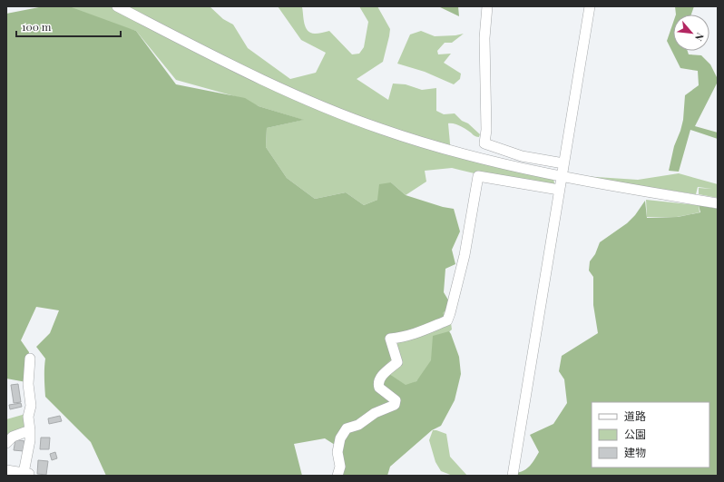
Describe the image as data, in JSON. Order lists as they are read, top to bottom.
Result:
{
  "legend": ["道路", "公園", "建物"],
  "scale_bar": "100 m",
  "north": "bottom right"
}
